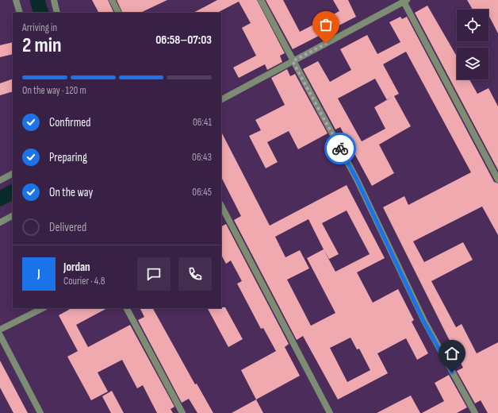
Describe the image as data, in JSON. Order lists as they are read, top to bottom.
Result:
{
  "page": {
    "heading": ["2 min", "Arriving in", "06:58–07:03"],
    "panel": ["Jordan", "Courier · 4.8"],
    "bar": "On the way · 120 m",
    "list": [
      ["Confirmed", "06:41"],
      ["Preparing", "06:43"],
      ["On the way", "06:45"],
      "Delivered"
    ],
    "round": "J"
  }
}
